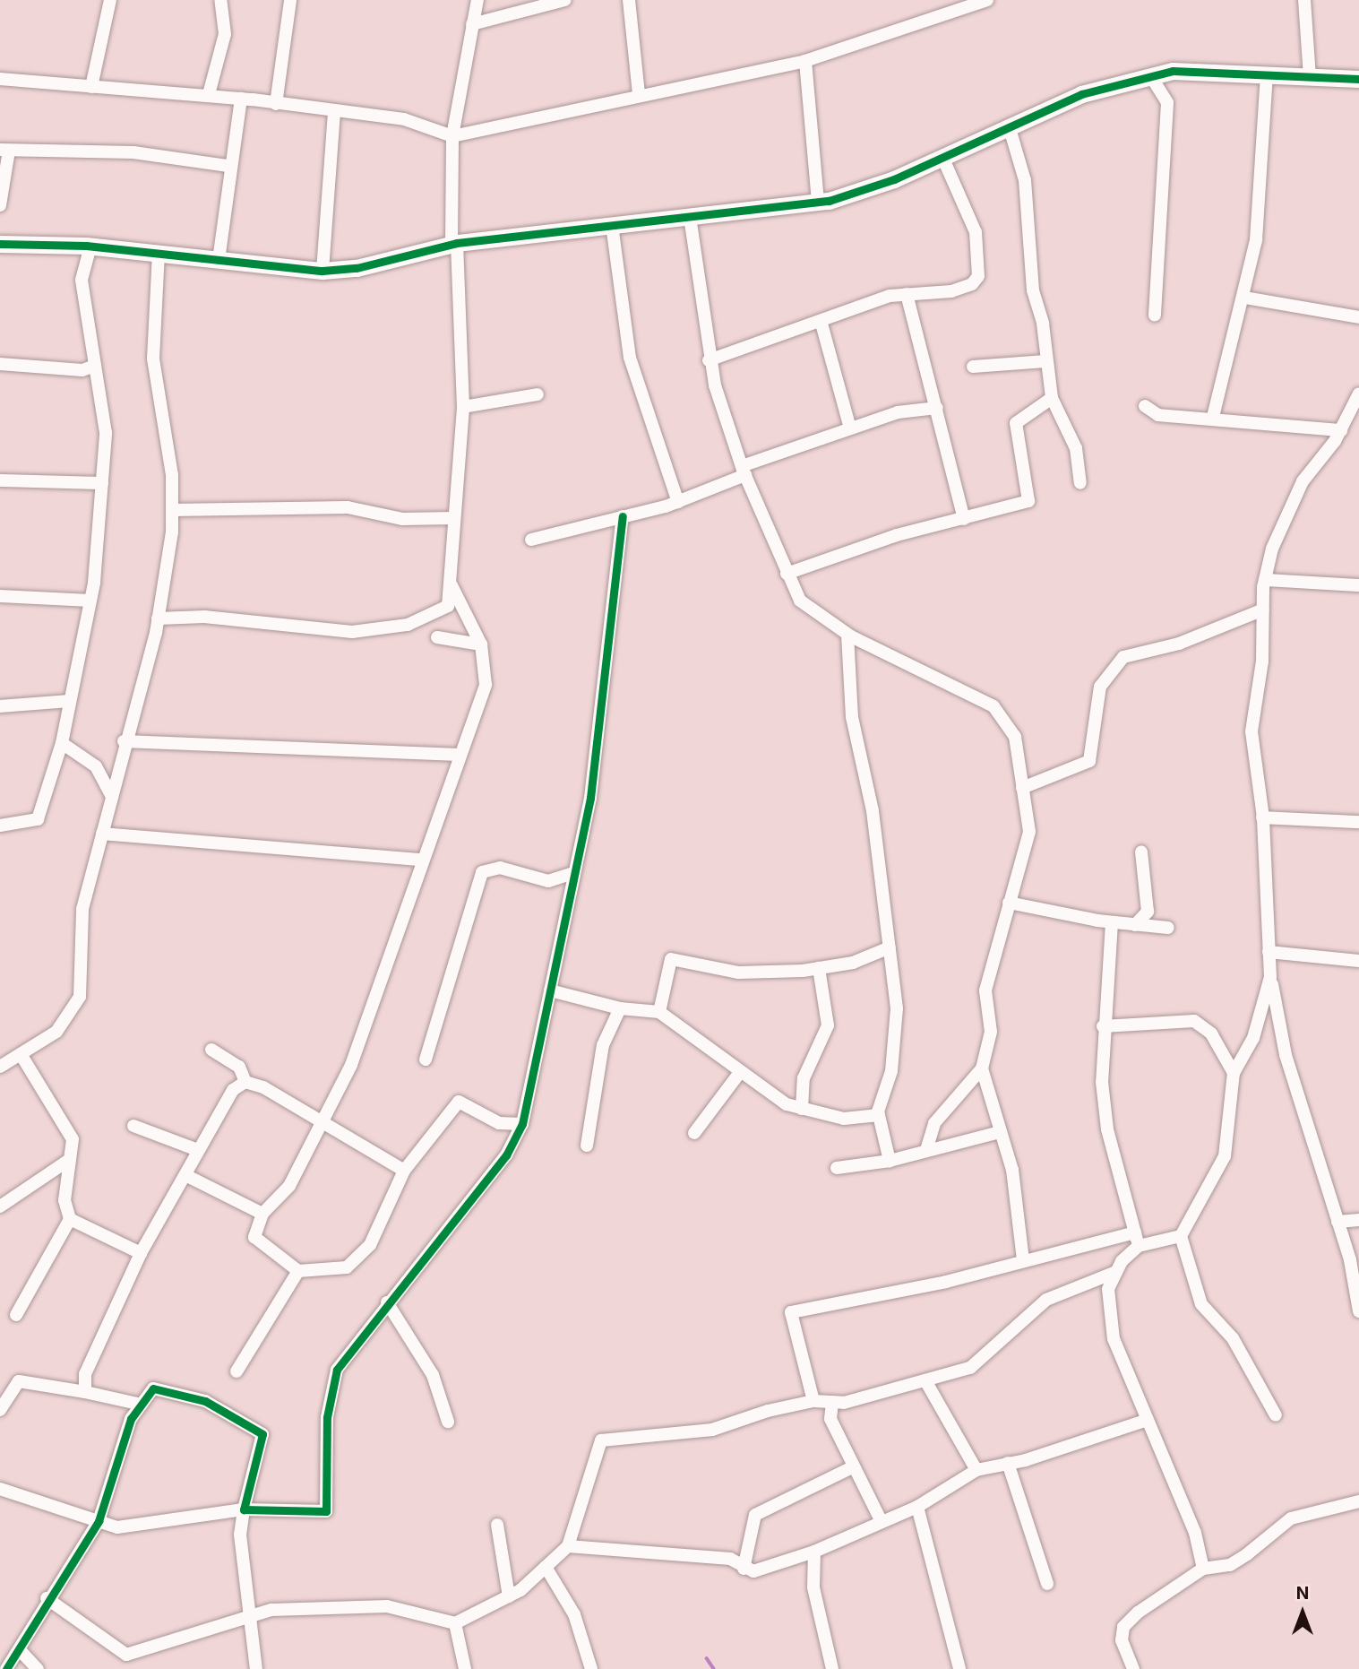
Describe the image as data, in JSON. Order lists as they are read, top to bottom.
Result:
{
  "north": "top"
}
